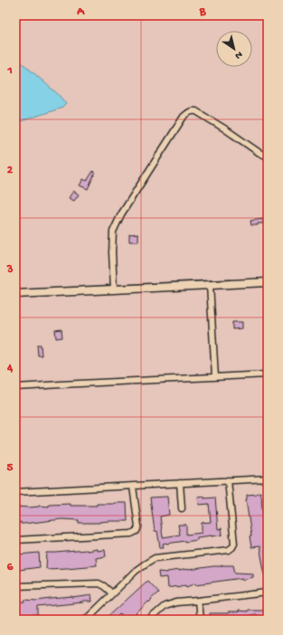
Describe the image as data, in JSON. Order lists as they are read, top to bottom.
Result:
{
  "north": "bottom right",
  "grid": {
    "columns": ["A", "B"],
    "rows": [
      "1",
      "2",
      "3",
      "4",
      "5",
      "6"
    ]
  }
}
